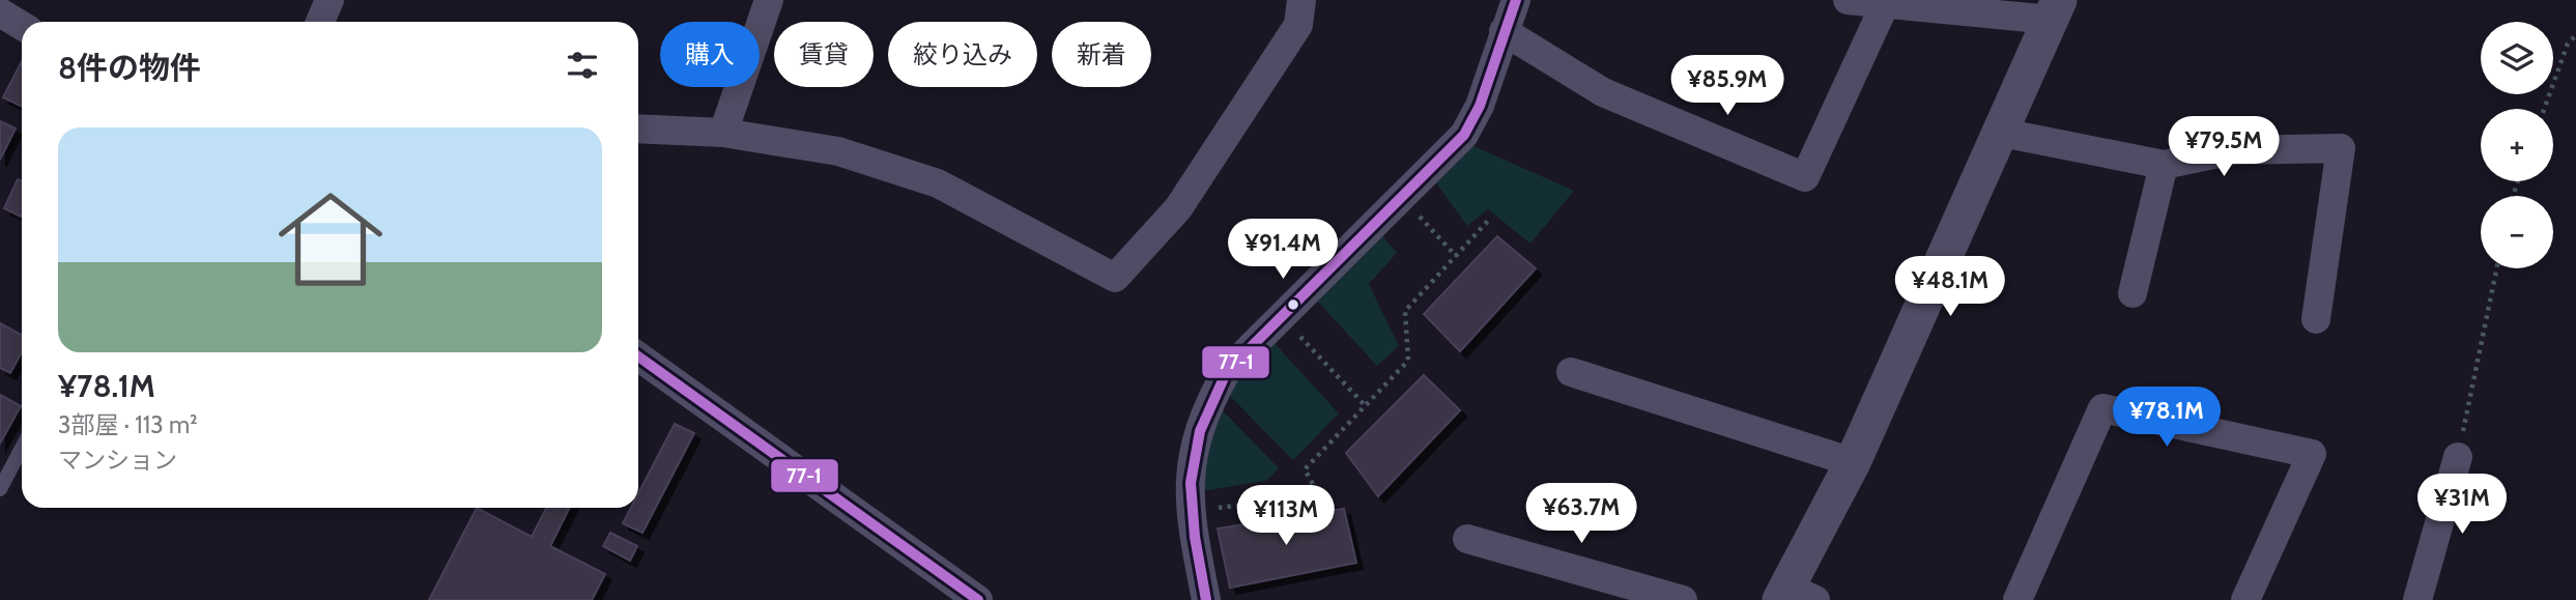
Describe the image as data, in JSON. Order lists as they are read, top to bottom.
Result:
{
  "lines": ["transit line 77-1"],
  "page": {
    "map_buttons": ["+", "−"],
    "chip": [
      "購入",
      "賃貸",
      "絞り込み",
      "新着"
    ],
    "heading": "8件の物件",
    "price": [
      "¥85.9M",
      "¥79.5M",
      "¥91.4M",
      "¥48.1M",
      "¥78.1M",
      "¥31M",
      "¥63.7M",
      "¥113M"
    ],
    "list": [
      {
        "name": "¥78.1M",
        "note": "3部屋 · 113 m² · マンション"
      }
    ]
  }
}
